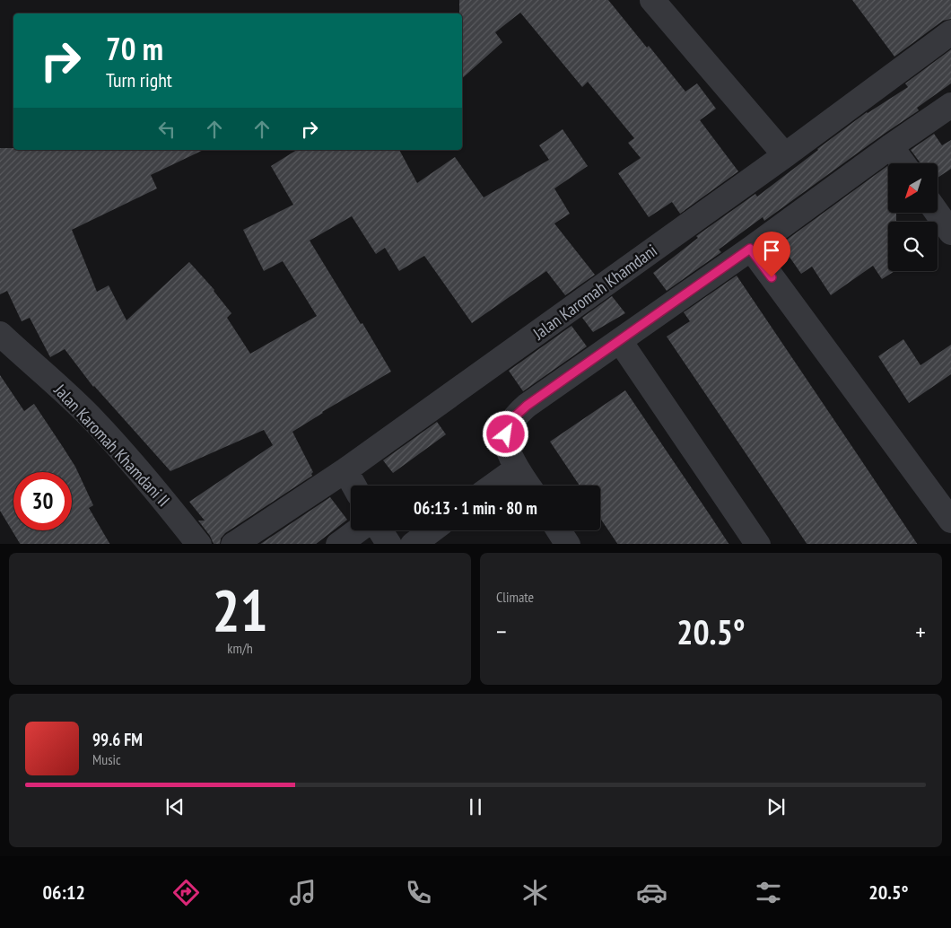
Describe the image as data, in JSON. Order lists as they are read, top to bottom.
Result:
{
  "streets": {
    "street": ["Jalan Karomah Khamdani", "Jalan Karomah Khamdani II"]
  },
  "north": "bottom left",
  "page": {
    "turn": ["70 m", "Turn right"],
    "limit": "30",
    "trip": "06:13 · 1 min · 80 m",
    "tile": [
      ["21", "km/h"],
      "Climate"
    ],
    "heat": ["−", "20.5°", "+"],
    "song": ["99.6 FM", "Music"],
    "tabs": ["06:12", "20.5°"]
  }
}
